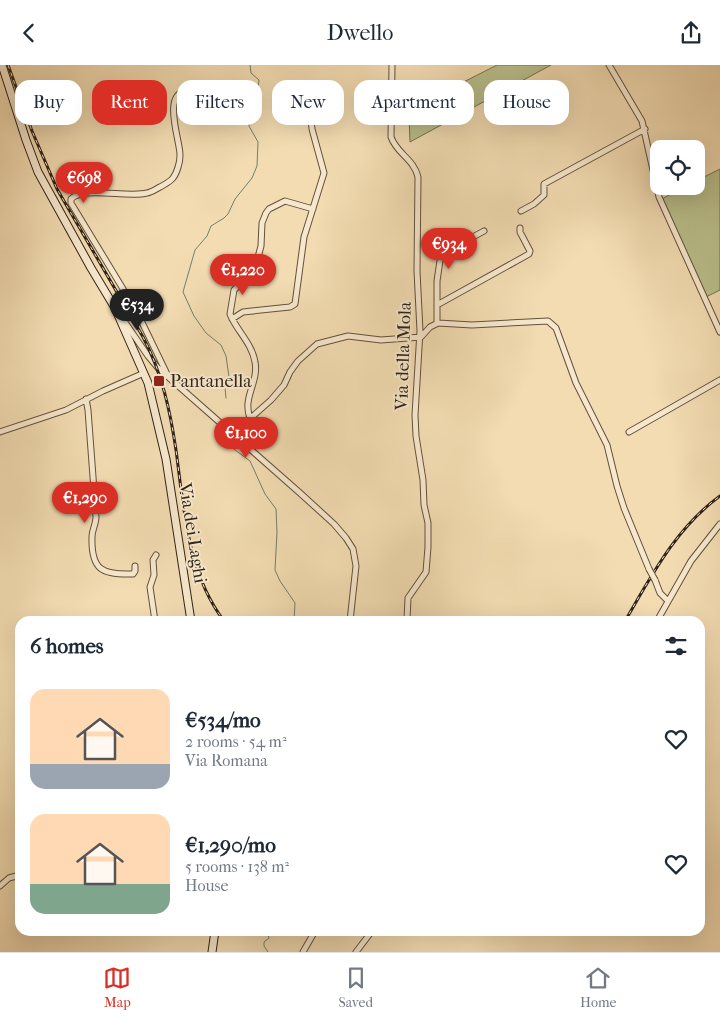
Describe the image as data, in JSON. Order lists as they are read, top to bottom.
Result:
{
  "streets": {
    "main road": ["Via dei Laghi"],
    "street": ["Via della Mola"]
  },
  "places": {
    "transit": ["Pantanella"]
  },
  "page": {
    "header": "Dwello",
    "chip": [
      "Buy",
      "Rent",
      "Filters",
      "New",
      "Apartment",
      "House"
    ],
    "price": [
      "€698",
      "€934",
      "€1,220",
      "€534",
      "€1,100",
      "€1,290"
    ],
    "heading": "6 homes",
    "list": [
      {
        "name": "€534/mo",
        "note": "2 rooms · 54 m² · Via Romana"
      },
      {
        "name": "€1,290/mo",
        "note": "5 rooms · 138 m² · House"
      }
    ],
    "tabs": ["Map", "Saved", "Home"]
  }
}
